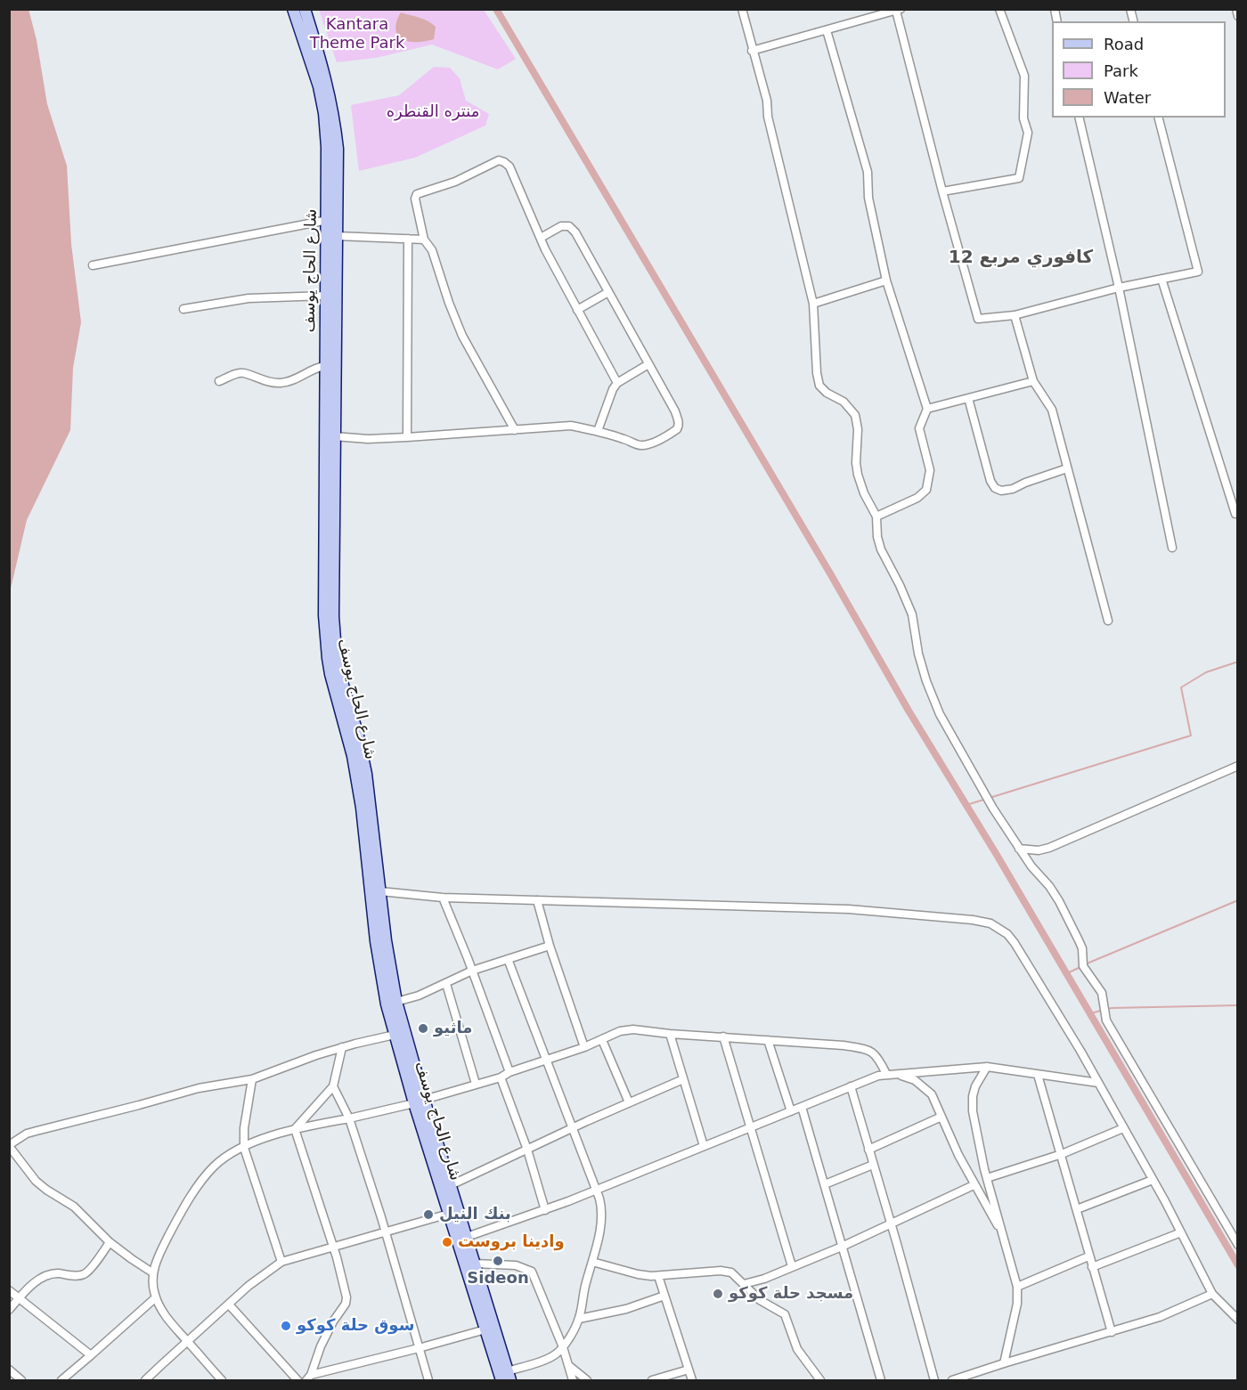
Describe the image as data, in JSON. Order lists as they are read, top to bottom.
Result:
{
  "streets": {
    "main road": ["شارع الحاج يوسف"]
  },
  "districts": ["كافوري مربع 12"],
  "parks": ["Kantara Theme Park", "منتره القنطره"],
  "places": [
    "ماثيو",
    "بنك النيل",
    "وادينا بروست",
    "Sideon",
    "مسجد حلة كوكو",
    "سوق حلة كوكو"
  ],
  "legend": ["Road", "Park", "Water"]
}
